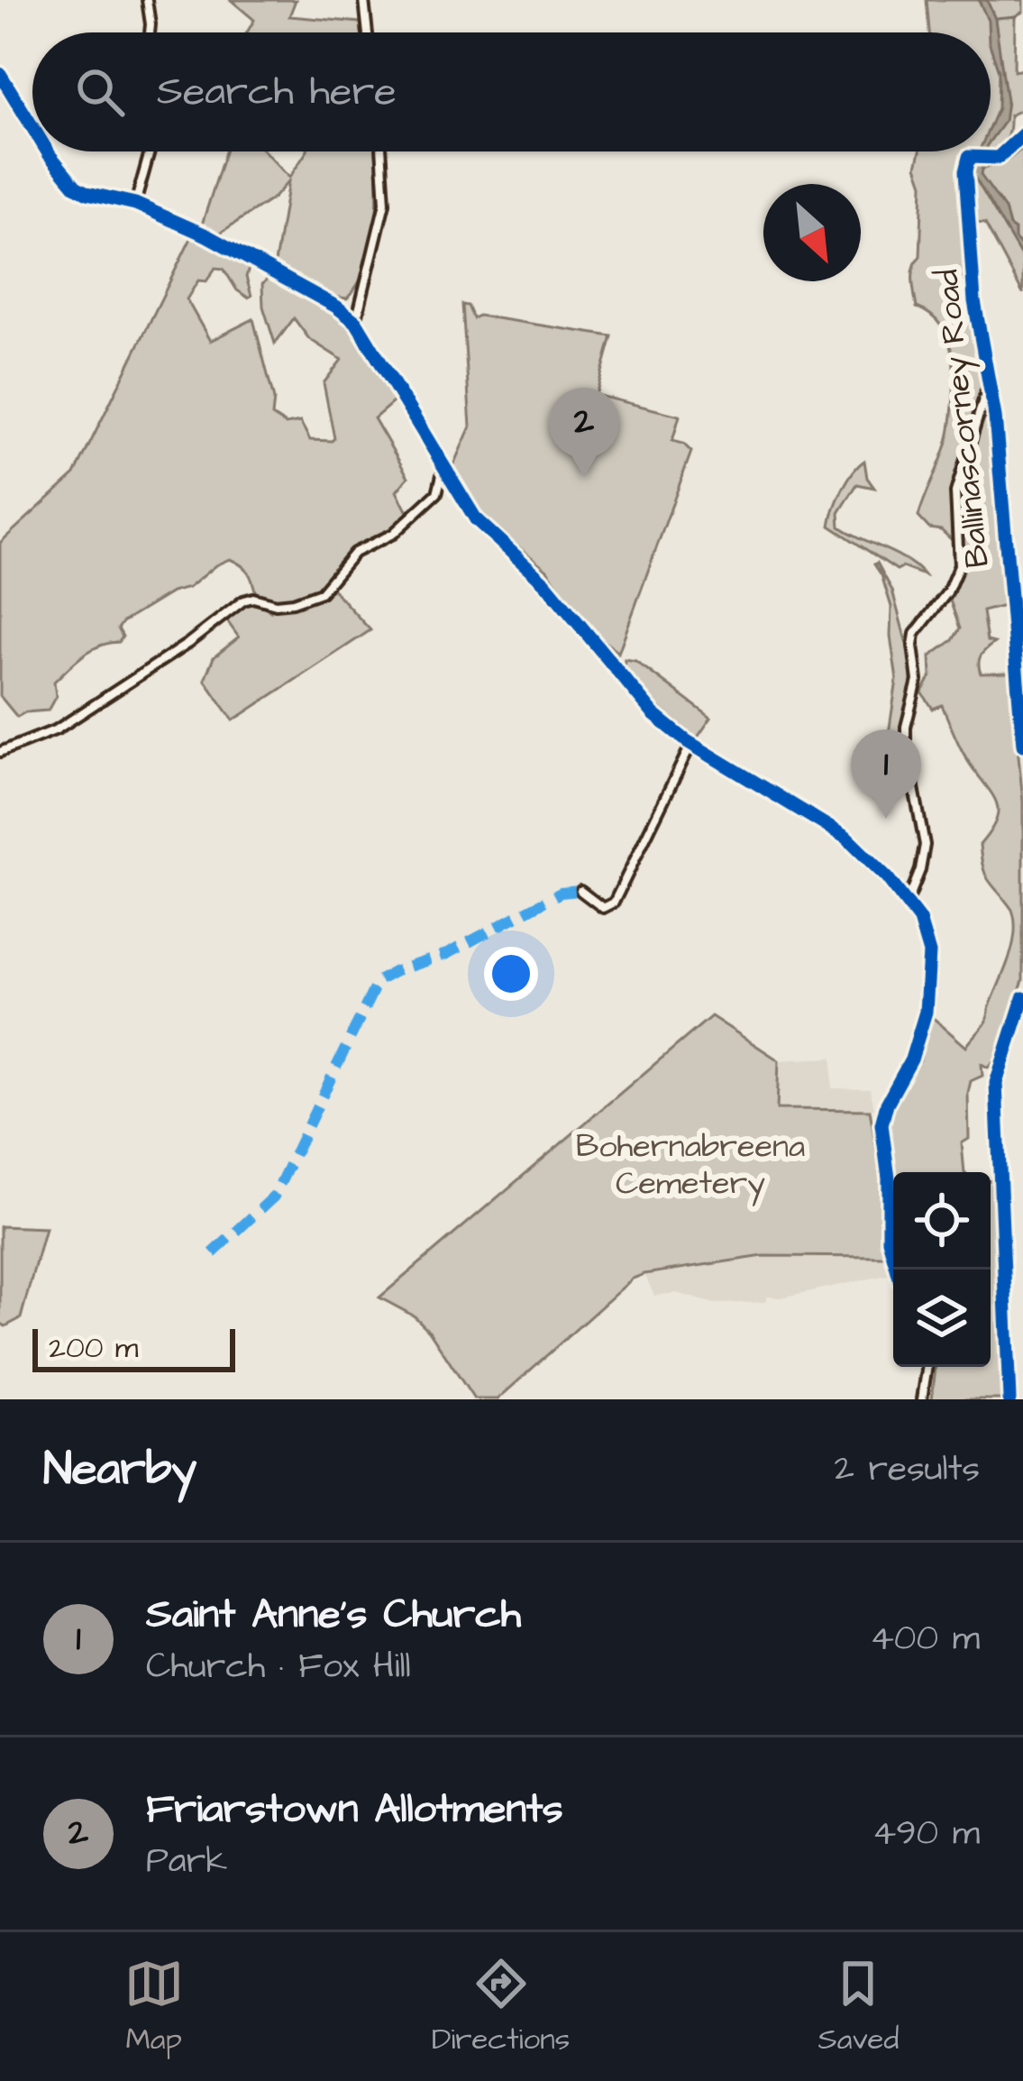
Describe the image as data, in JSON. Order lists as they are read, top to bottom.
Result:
{
  "streets": {
    "main road": ["Ballinascorney Road"]
  },
  "parks": ["Bohernabreena Cemetery"],
  "scale_bar": "200 m",
  "north": "bottom right",
  "page": {
    "search": "Search here",
    "pins": ["2", "1"],
    "scale": "200 m",
    "heading": ["Nearby", "2 results"],
    "list": [
      {
        "mark": "1",
        "name": "Saint Anne's Church",
        "note": "Church · Fox Hill",
        "value": "400 m"
      },
      {
        "mark": "2",
        "name": "Friarstown Allotments",
        "note": "Park",
        "value": "490 m"
      }
    ],
    "nav": ["Map", "Directions", "Saved"]
  }
}
